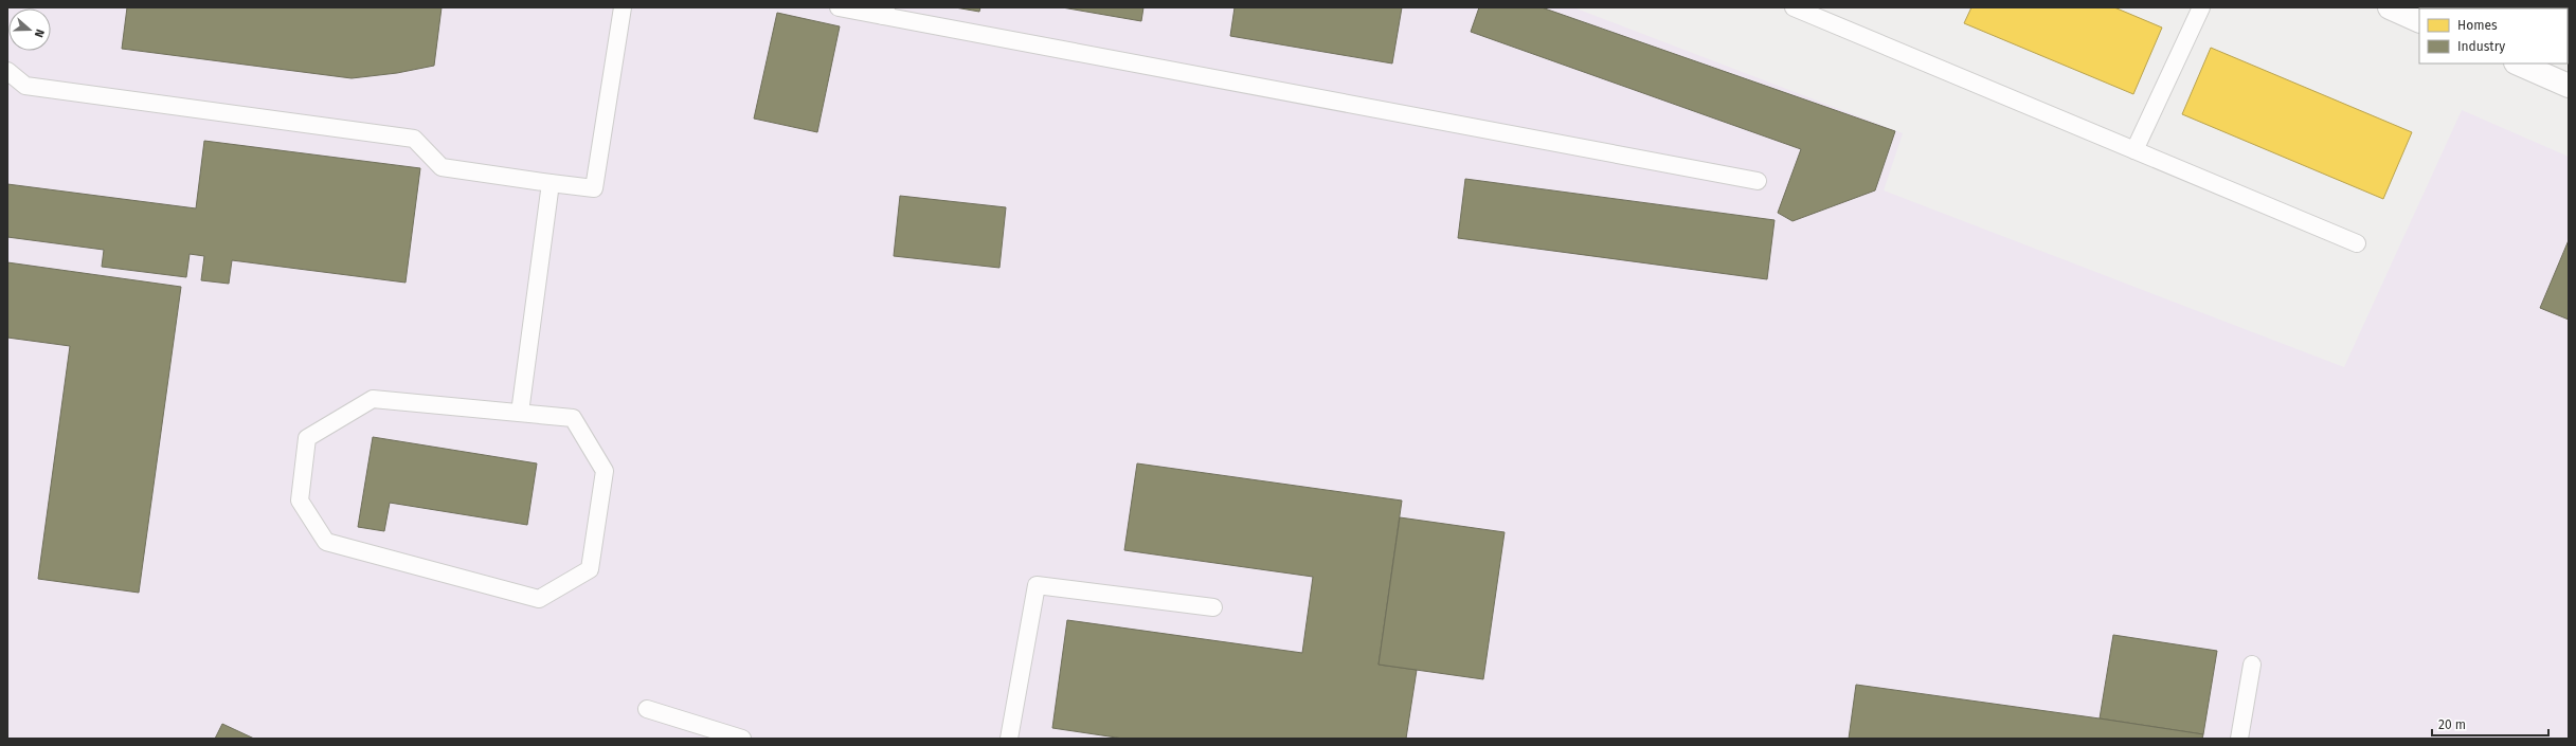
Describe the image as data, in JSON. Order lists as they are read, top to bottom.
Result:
{
  "legend": ["Homes", "Industry"],
  "scale_bar": "20 m",
  "north": "right"
}
